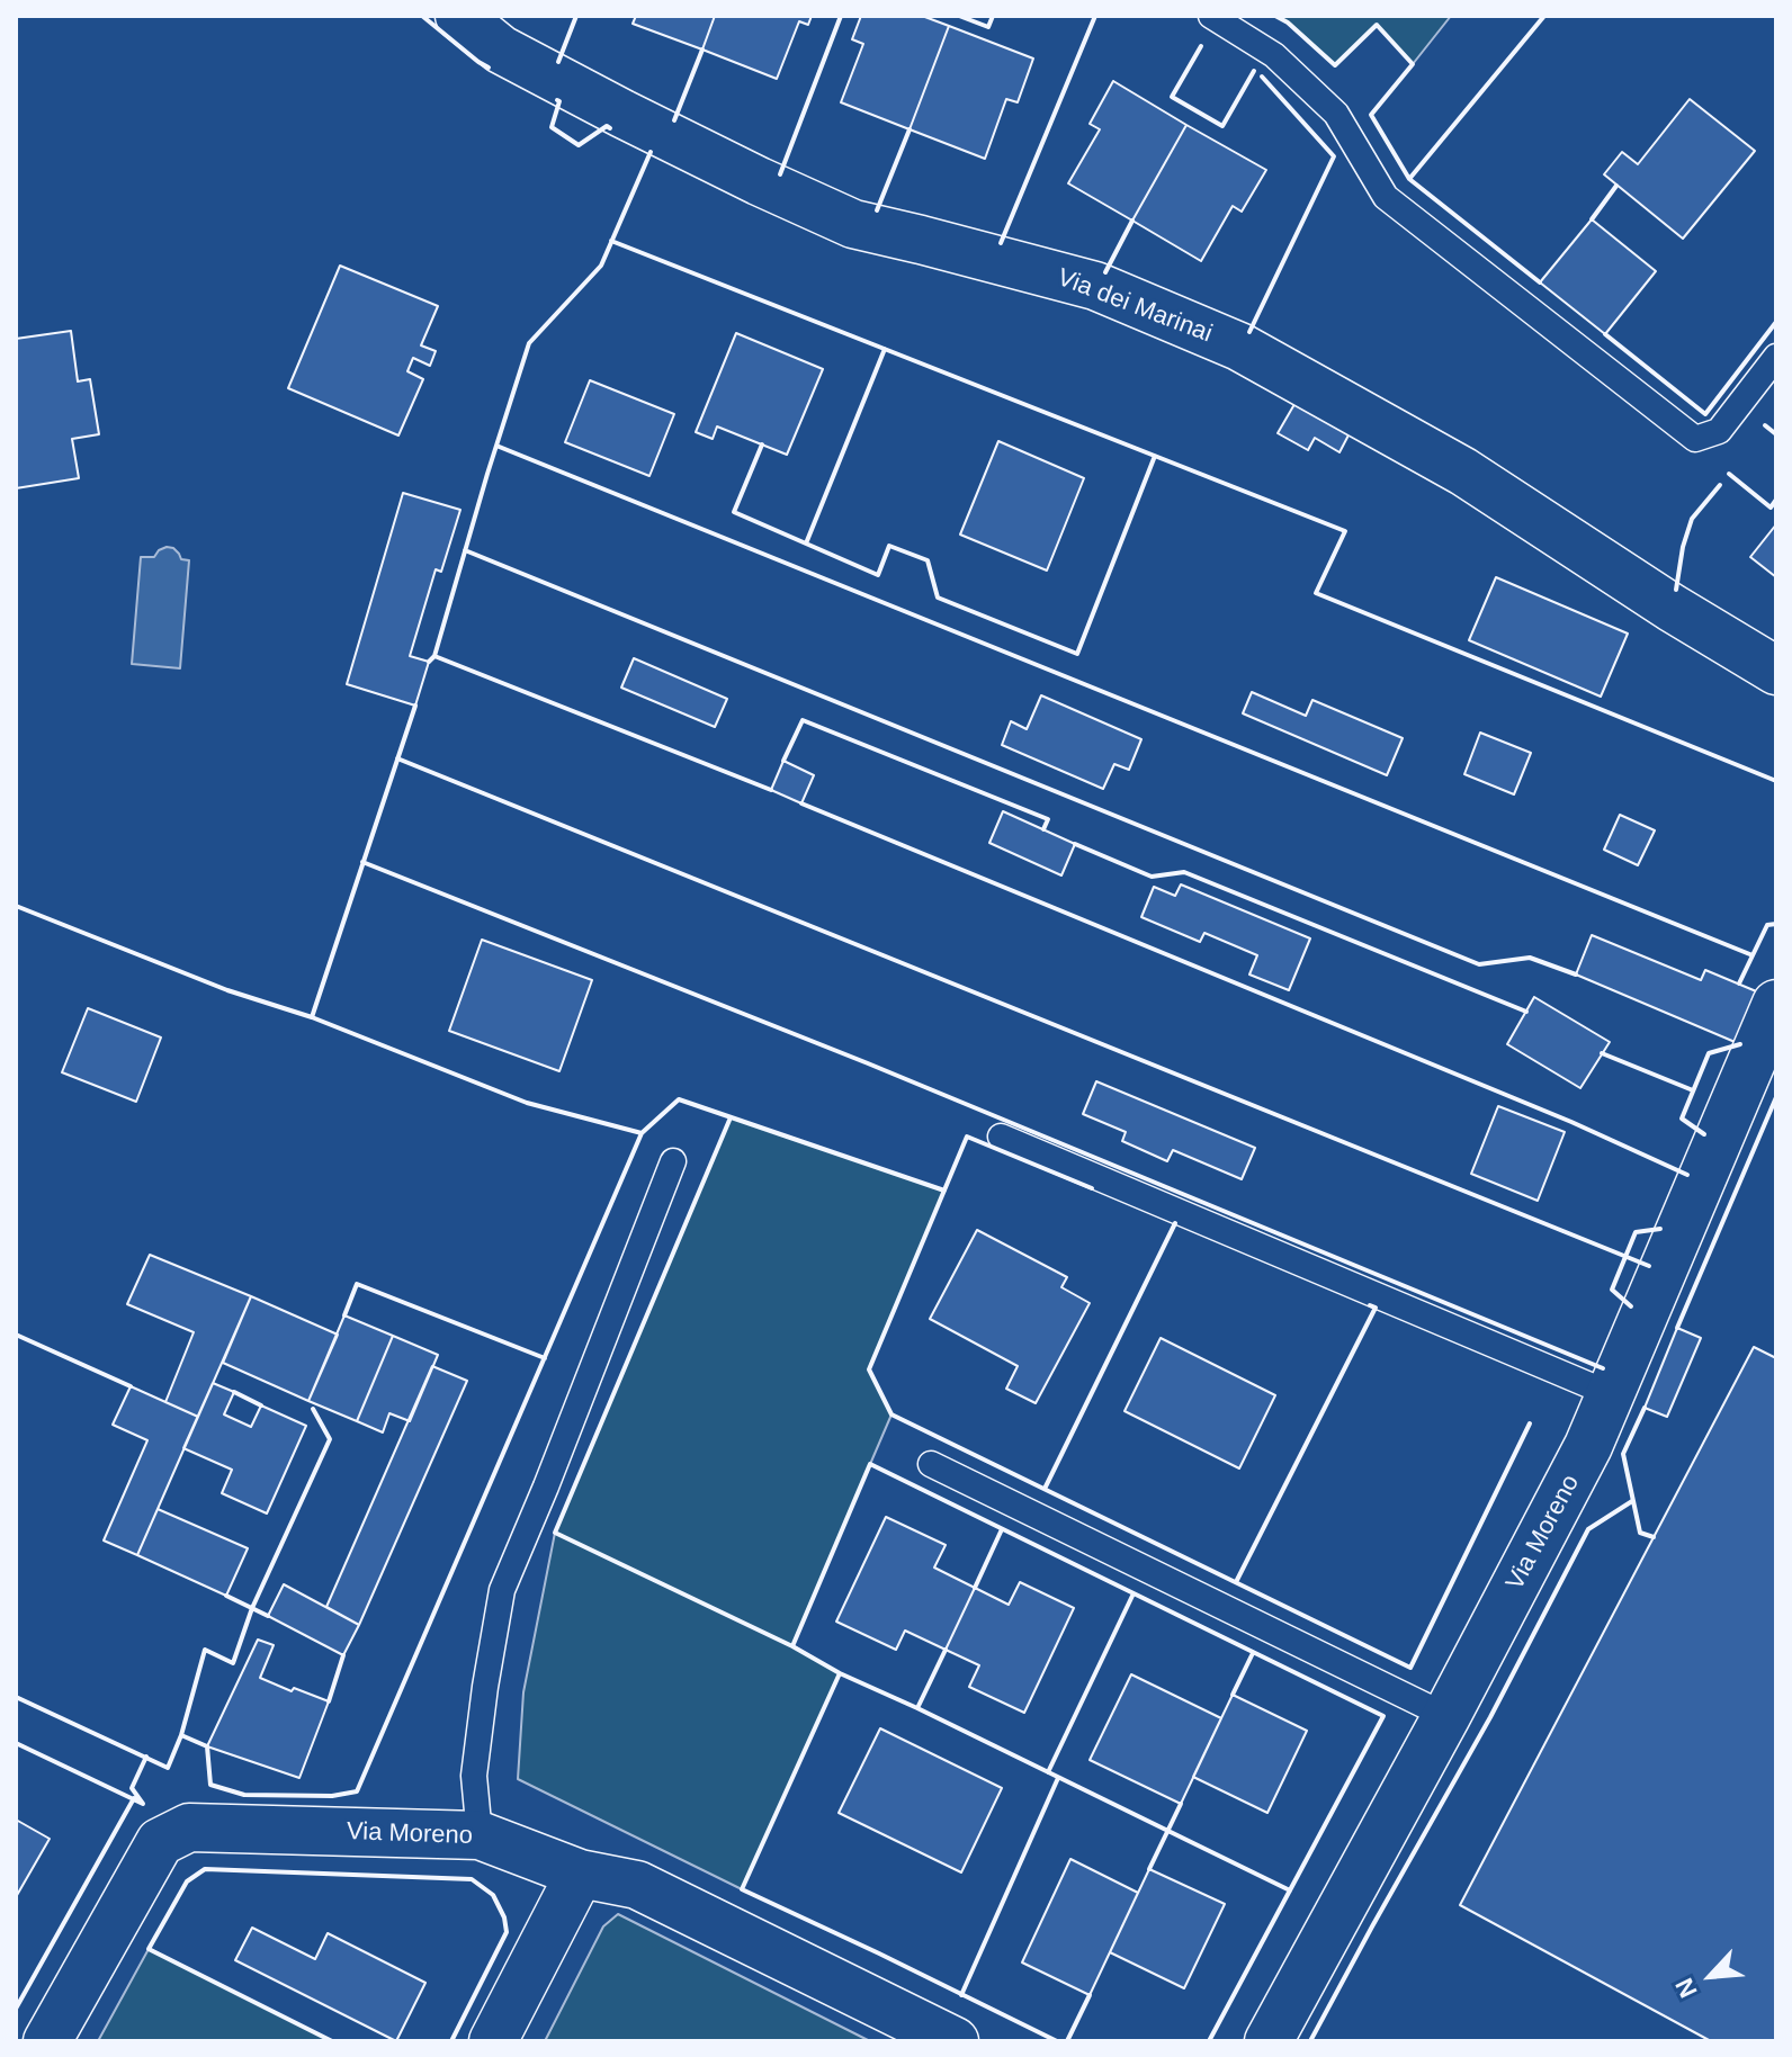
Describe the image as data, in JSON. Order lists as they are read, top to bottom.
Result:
{
  "streets": {
    "street": ["Via dei Marinai", "Via Moreno"]
  },
  "north": "bottom left"
}
